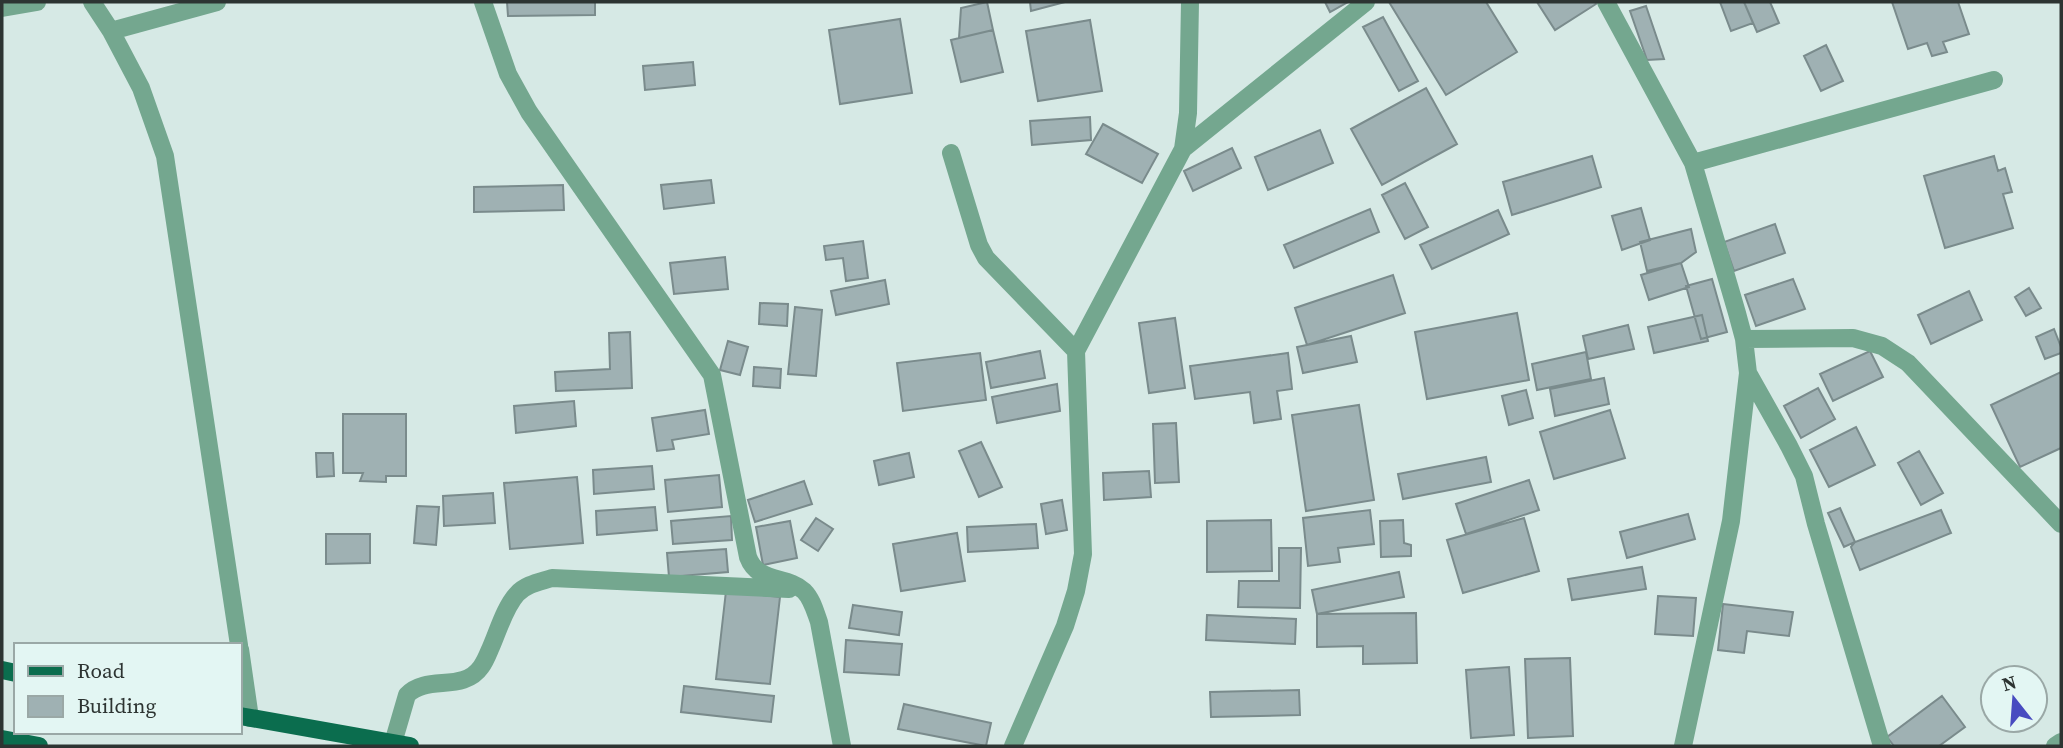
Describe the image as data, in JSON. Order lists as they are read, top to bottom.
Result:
{
  "legend": ["Road", "Building"],
  "north": "top"
}
